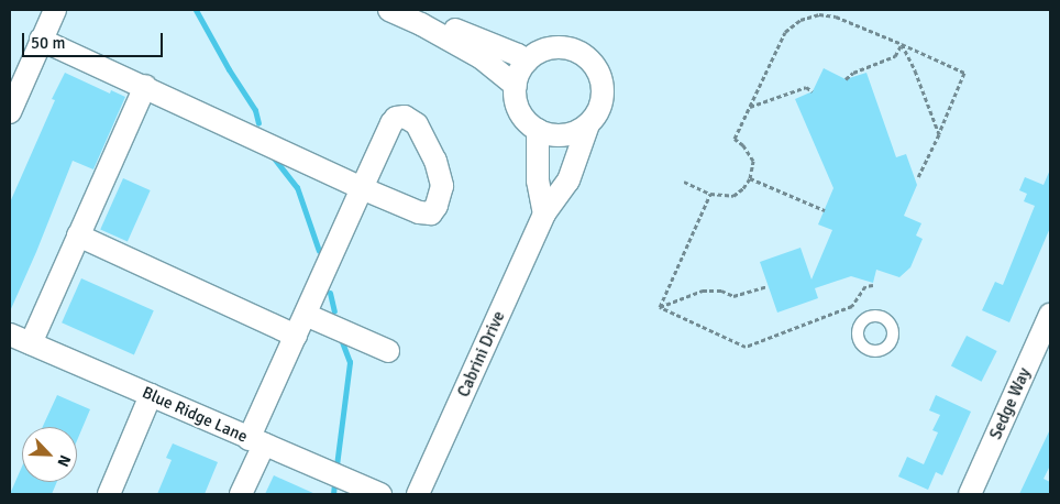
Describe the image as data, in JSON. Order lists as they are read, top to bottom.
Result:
{
  "streets": {
    "street": ["Cabrini Drive", "Sedge Way", "Blue Ridge Lane"]
  },
  "scale_bar": "50 m",
  "north": "bottom right"
}
